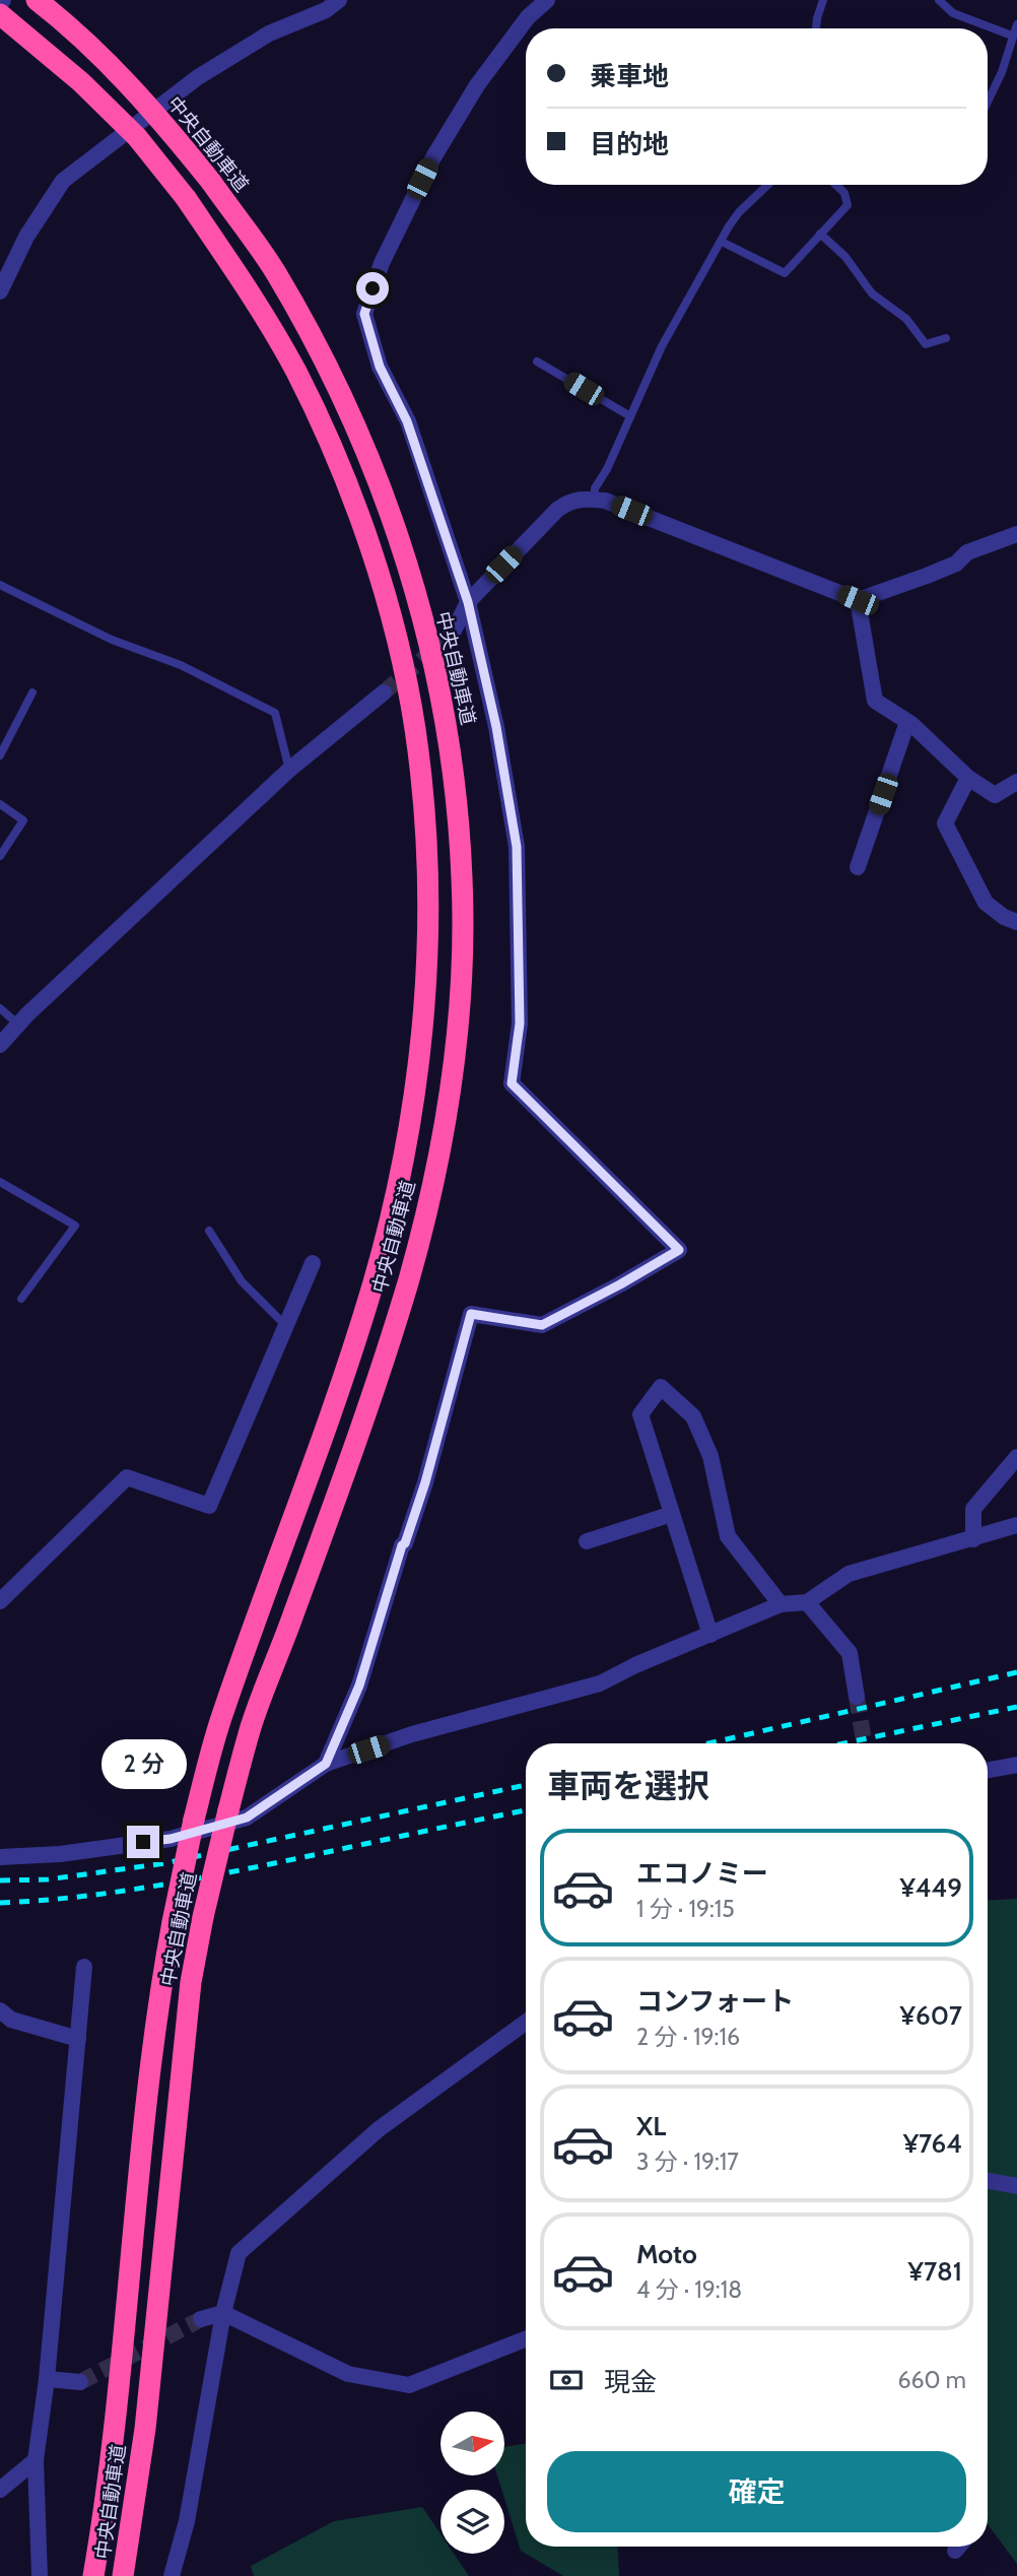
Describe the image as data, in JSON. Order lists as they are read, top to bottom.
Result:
{
  "streets": {
    "highway": ["中央自動車道"]
  },
  "north": "right",
  "page": {
    "banner": ["乗車地", "目的地"],
    "bubble": "2 分",
    "heading": "車両を選択",
    "list": [
      {
        "name": "エコノミー",
        "note": "1 分 · 19:15",
        "value": "¥449"
      },
      {
        "name": "コンフォート",
        "note": "2 分 · 19:16",
        "value": "¥607"
      },
      {
        "name": "XL",
        "note": "3 分 · 19:17",
        "value": "¥764"
      },
      {
        "name": "Moto",
        "note": "4 分 · 19:18",
        "value": "¥781"
      }
    ],
    "pay": ["現金", "660 m"],
    "buttons": "確定"
  }
}
